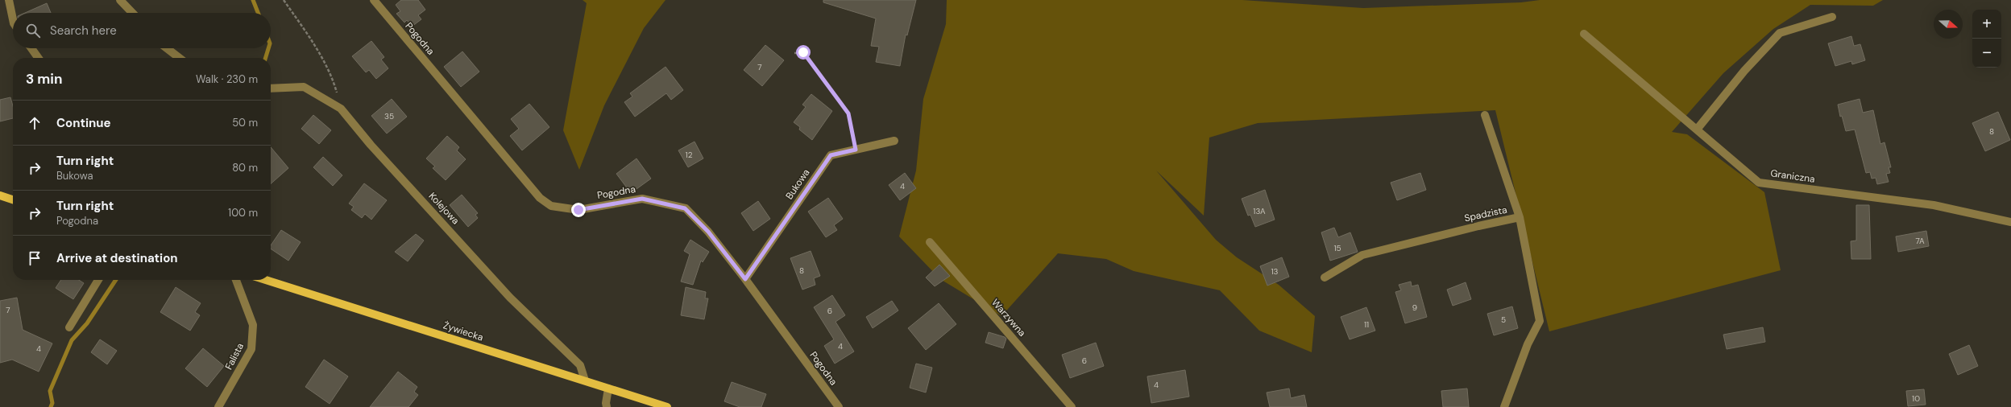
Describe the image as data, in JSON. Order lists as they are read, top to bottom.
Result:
{
  "streets": {
    "main road": ["Żywiecka"],
    "street": [
      "Pogodna",
      "Graniczna",
      "Bukowa",
      "Kolejowa",
      "Spadzista",
      "Warzywna",
      "Falista"
    ]
  },
  "crossings": [
    ["Pogodna", "Bukowa"],
    ["Kolejowa", "Żywiecka"]
  ],
  "house_numbers": [
    "7",
    "35",
    "8",
    "12",
    "4",
    "13A",
    "7A",
    "15",
    "8",
    "13",
    "9",
    "7",
    "6",
    "5",
    "11",
    "4",
    "4",
    "6",
    "4",
    "10"
  ],
  "north": "right",
  "page": {
    "map_buttons": ["+", "−"],
    "search": "Search here",
    "heading": ["3 min", "Walk · 230 m"],
    "list": [
      ["Continue", "50 m"],
      ["Turn right", "Bukowa", "80 m"],
      ["Turn right", "Pogodna", "100 m"],
      "Arrive at destination"
    ]
  }
}
